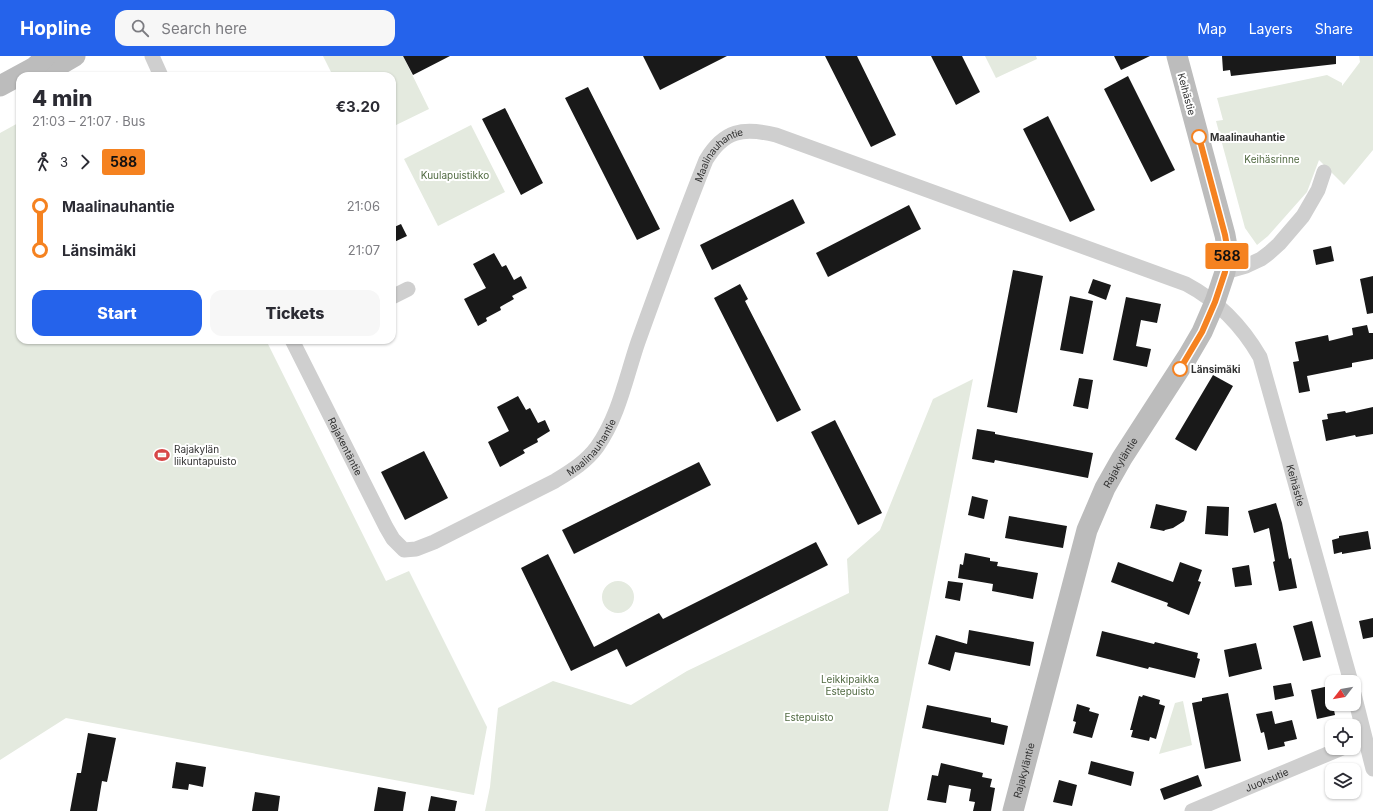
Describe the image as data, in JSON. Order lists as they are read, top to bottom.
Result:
{
  "streets": {
    "street": [
      "Keihästie",
      "Maalinauhantie",
      "Rajakentäntie",
      "Rajakyläntie",
      "Juoksutie"
    ]
  },
  "crossings": [
    ["Keihästie", "Maalinauhantie"],
    ["Keihästie", "Rajakyläntie"],
    ["Maalinauhantie", "Rajakentäntie"],
    ["Maalinauhantie", "Rajakyläntie"]
  ],
  "parks": [
    "Keihäsrinne",
    "Kuulapuistikko",
    "Leikkipaikka Estepuisto",
    "Estepuisto"
  ],
  "places": {
    "other": ["Maalinauhantie", "Länsimäki"],
    "sports": ["Rajakylän liikuntapuisto"]
  },
  "lines": ["bus line 588"],
  "north": "bottom left",
  "page": {
    "header": "Hopline",
    "search": "Search here",
    "nav": ["Map", "Layers", "Share"],
    "on_map": "588",
    "heading": ["4 min", "21:03 – 21:07 · Bus", "€3.20"],
    "legs": ["3", "588"],
    "list": [
      {
        "name": "Maalinauhantie",
        "value": "21:06"
      },
      {
        "name": "Länsimäki",
        "value": "21:07"
      }
    ],
    "buttons": ["Start", "Tickets"]
  }
}
